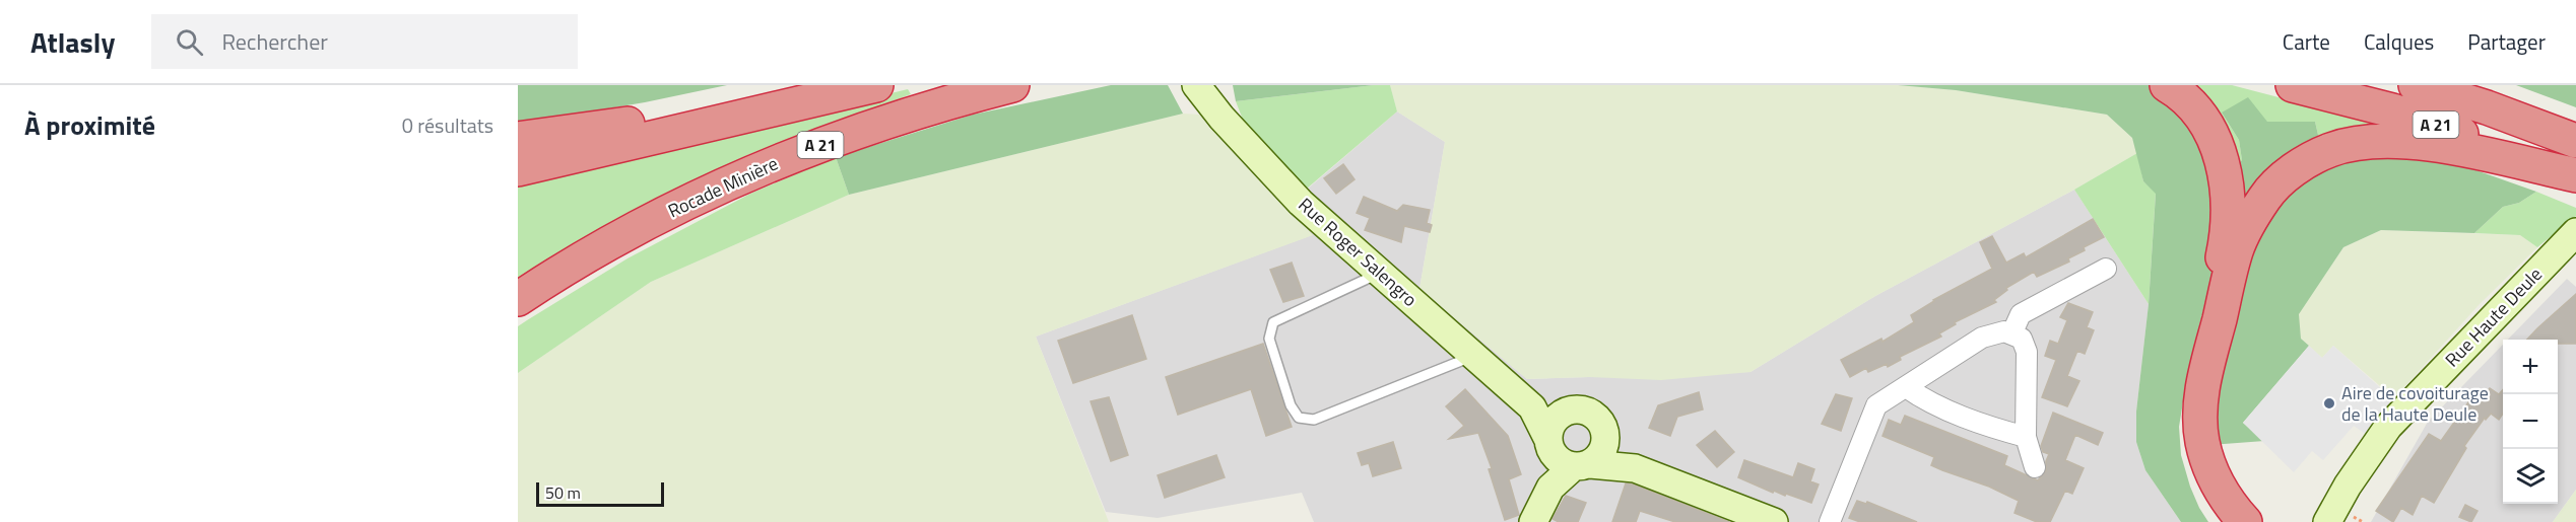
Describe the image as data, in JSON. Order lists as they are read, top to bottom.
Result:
{
  "streets": {
    "highway": ["A 21", "Rocade Minière"],
    "main road": ["Rue Roger Salengro", "Rue Haute Deule"]
  },
  "places": ["Aire de covoiturage de la Haute Deule"],
  "scale_bar": "50 m",
  "page": {
    "header": "Atlasly",
    "search": "Rechercher",
    "nav": ["Carte", "Calques", "Partager"],
    "heading": ["À proximité", "0 résultats"],
    "map_buttons": ["+", "−"],
    "scale": "50 m"
  }
}
